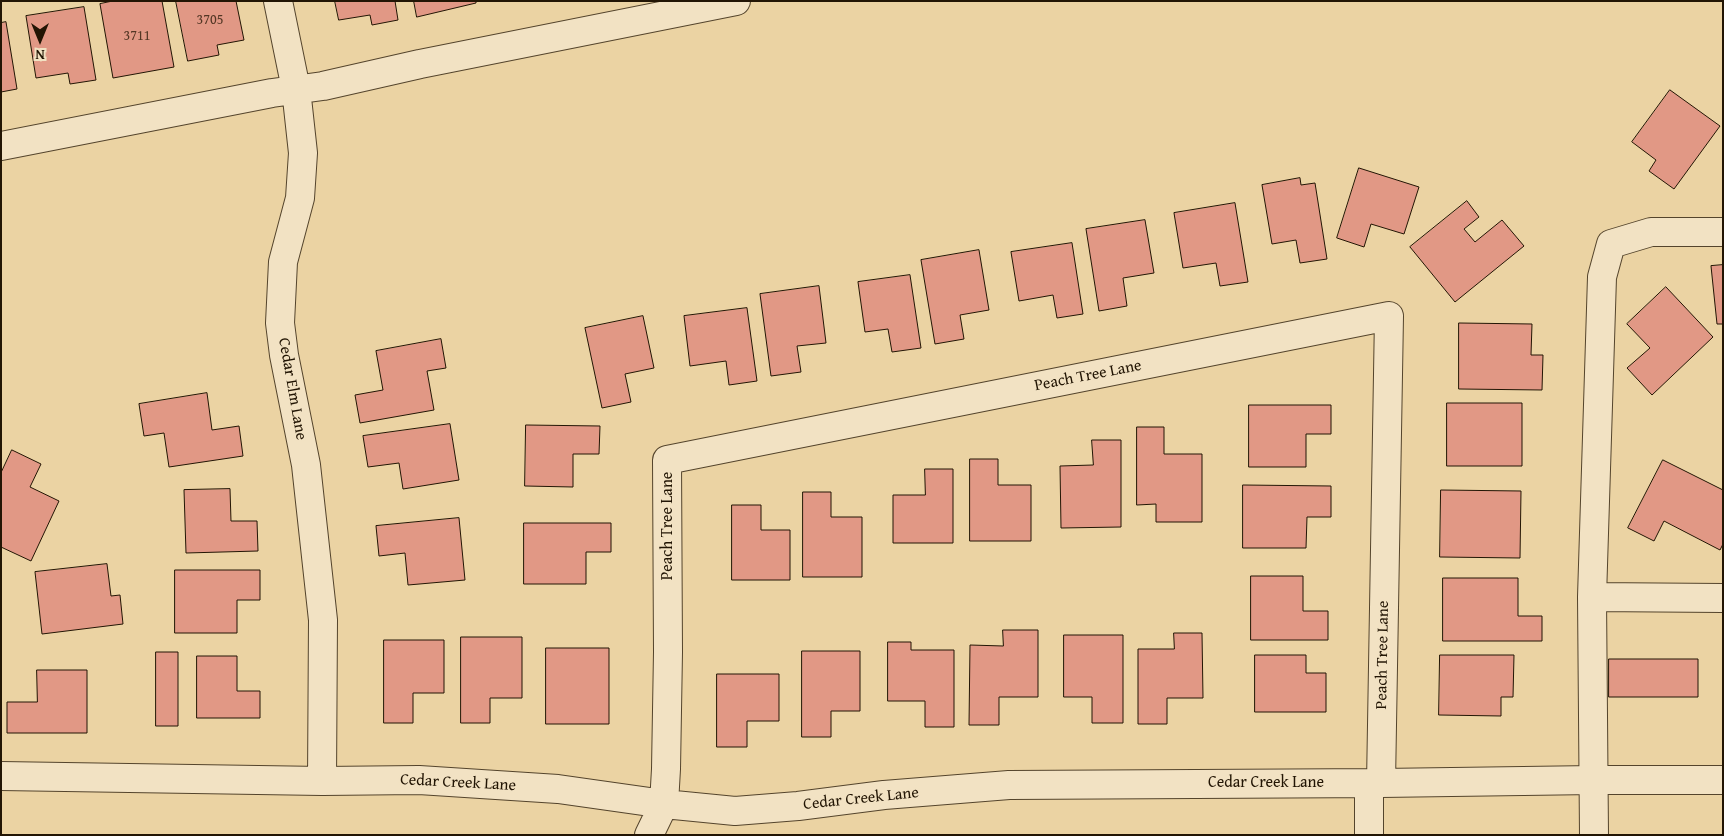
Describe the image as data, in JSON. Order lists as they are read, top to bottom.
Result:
{
  "streets": {
    "street": ["Peach Tree Lane", "Cedar Elm Lane", "Cedar Creek Lane"]
  },
  "crossings": [
    ["Peach Tree Lane", "Cedar Creek Lane"],
    ["Cedar Elm Lane", "Cedar Creek Lane"]
  ],
  "house_numbers": ["3705", "3711"],
  "north": "bottom"
}
